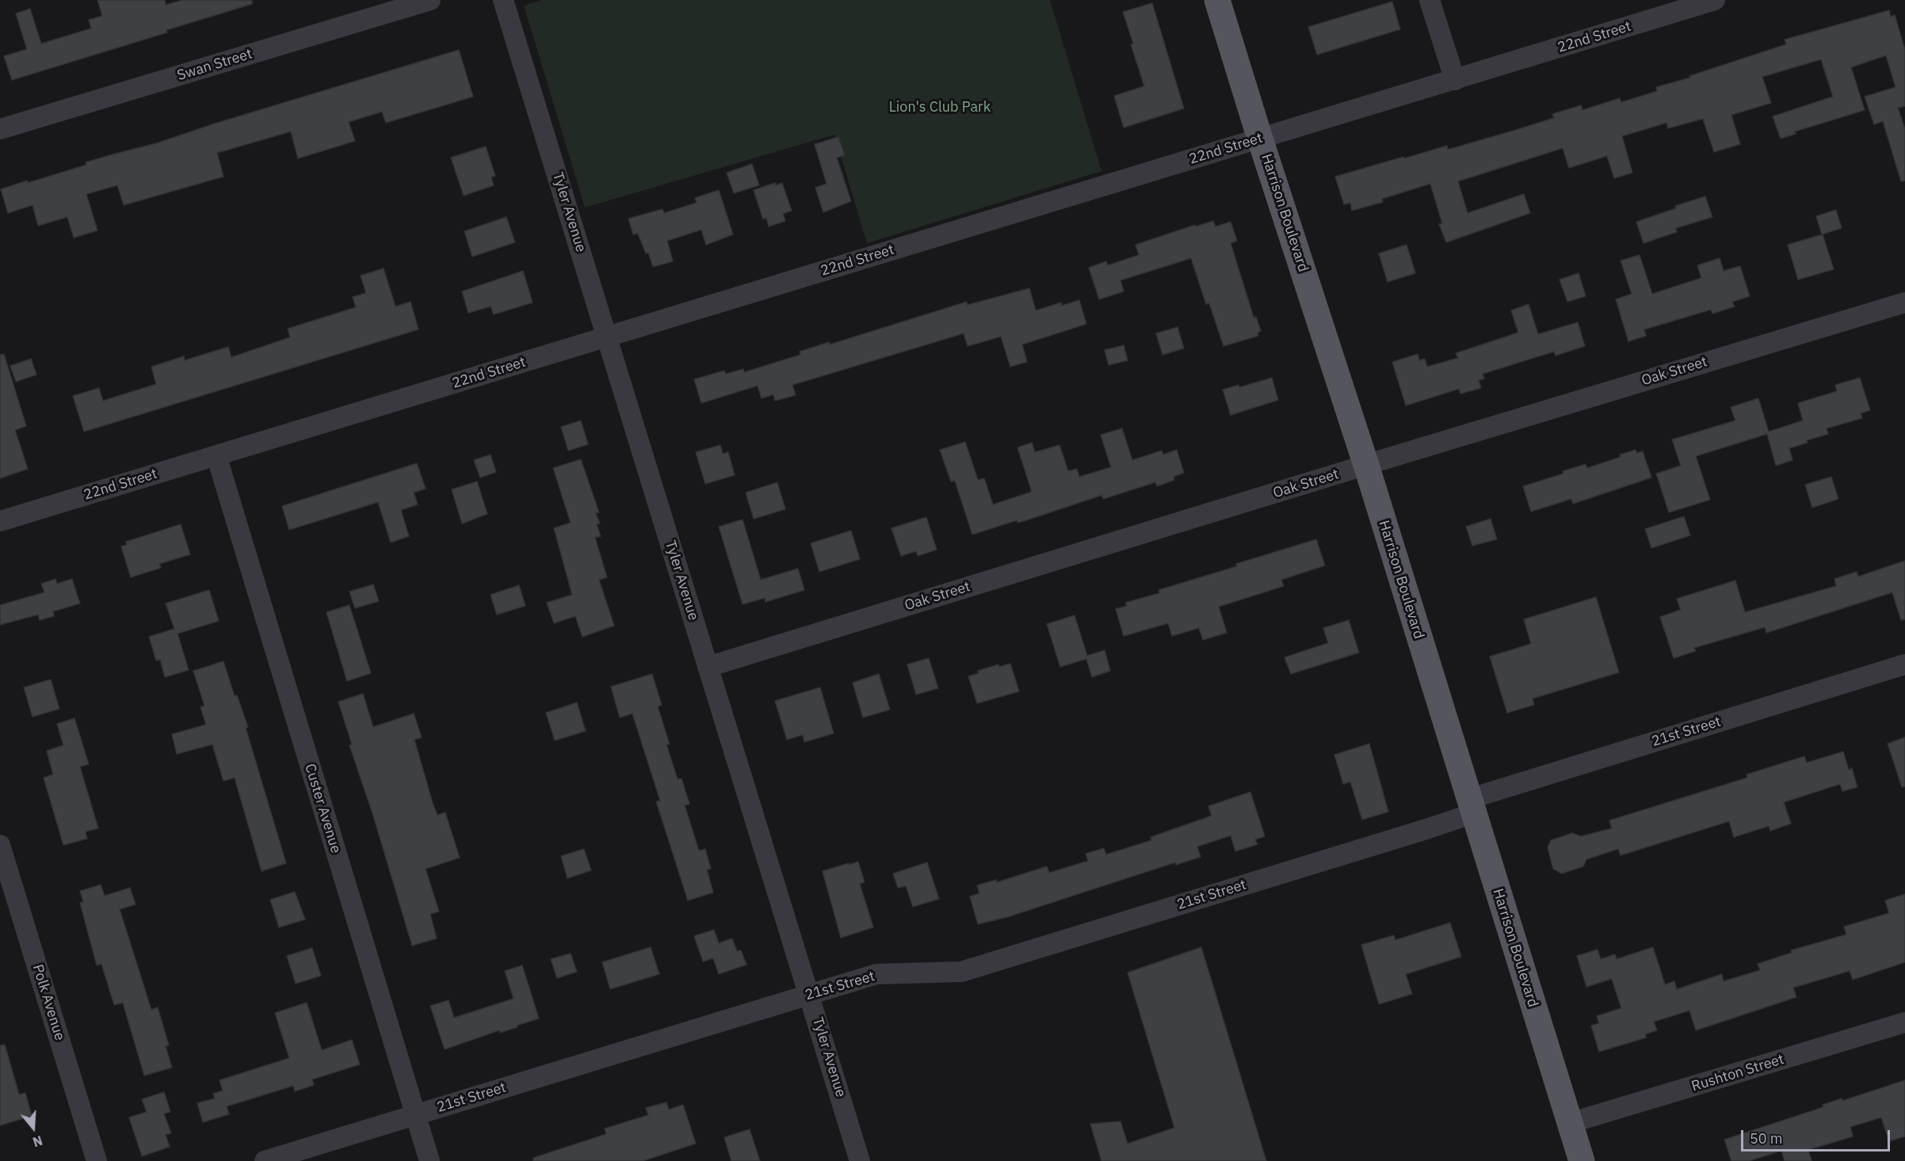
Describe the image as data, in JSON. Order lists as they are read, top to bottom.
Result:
{
  "streets": {
    "main road": ["Harrison Boulevard"],
    "street": [
      "22nd Street",
      "Swan Street",
      "Tyler Avenue",
      "Oak Street",
      "21st Street",
      "Custer Avenue",
      "Polk Avenue",
      "Rushton Street"
    ]
  },
  "crossings": [
    ["22nd Street", "Tyler Avenue"],
    ["22nd Street", "Harrison Boulevard"],
    ["22nd Street", "Custer Avenue"],
    ["Tyler Avenue", "Oak Street"],
    ["Tyler Avenue", "21st Street"],
    ["Harrison Boulevard", "Oak Street"],
    ["Harrison Boulevard", "21st Street"],
    ["Harrison Boulevard", "Rushton Street"],
    ["21st Street", "Custer Avenue"]
  ],
  "parks": ["Lion's Club Park"],
  "scale_bar": "50 m",
  "north": "bottom"
}
